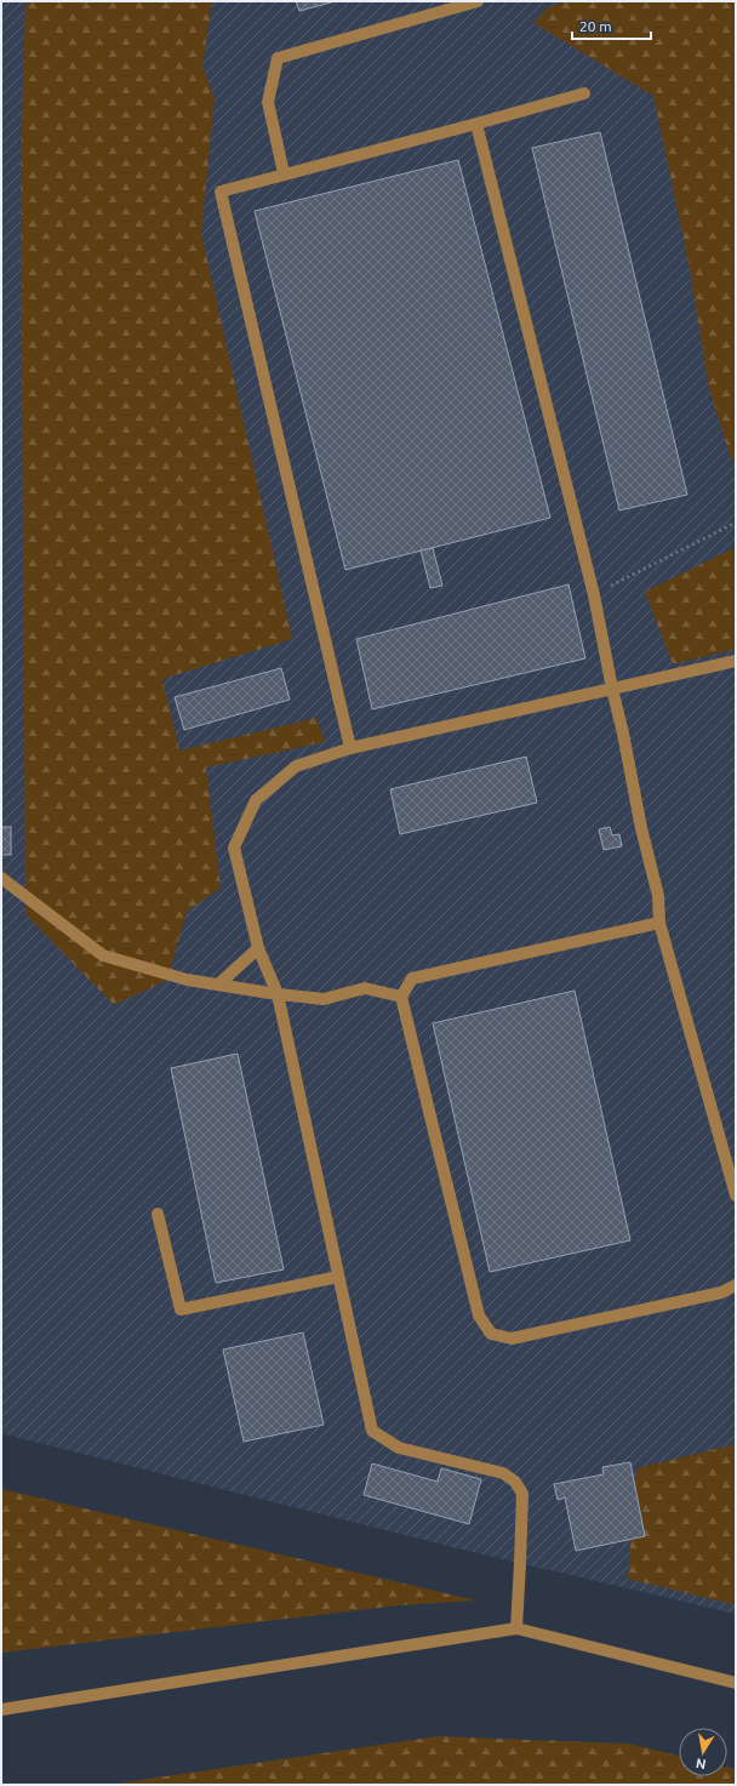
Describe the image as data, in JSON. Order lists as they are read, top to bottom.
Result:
{
  "scale_bar": "20 m",
  "north": "bottom"
}
